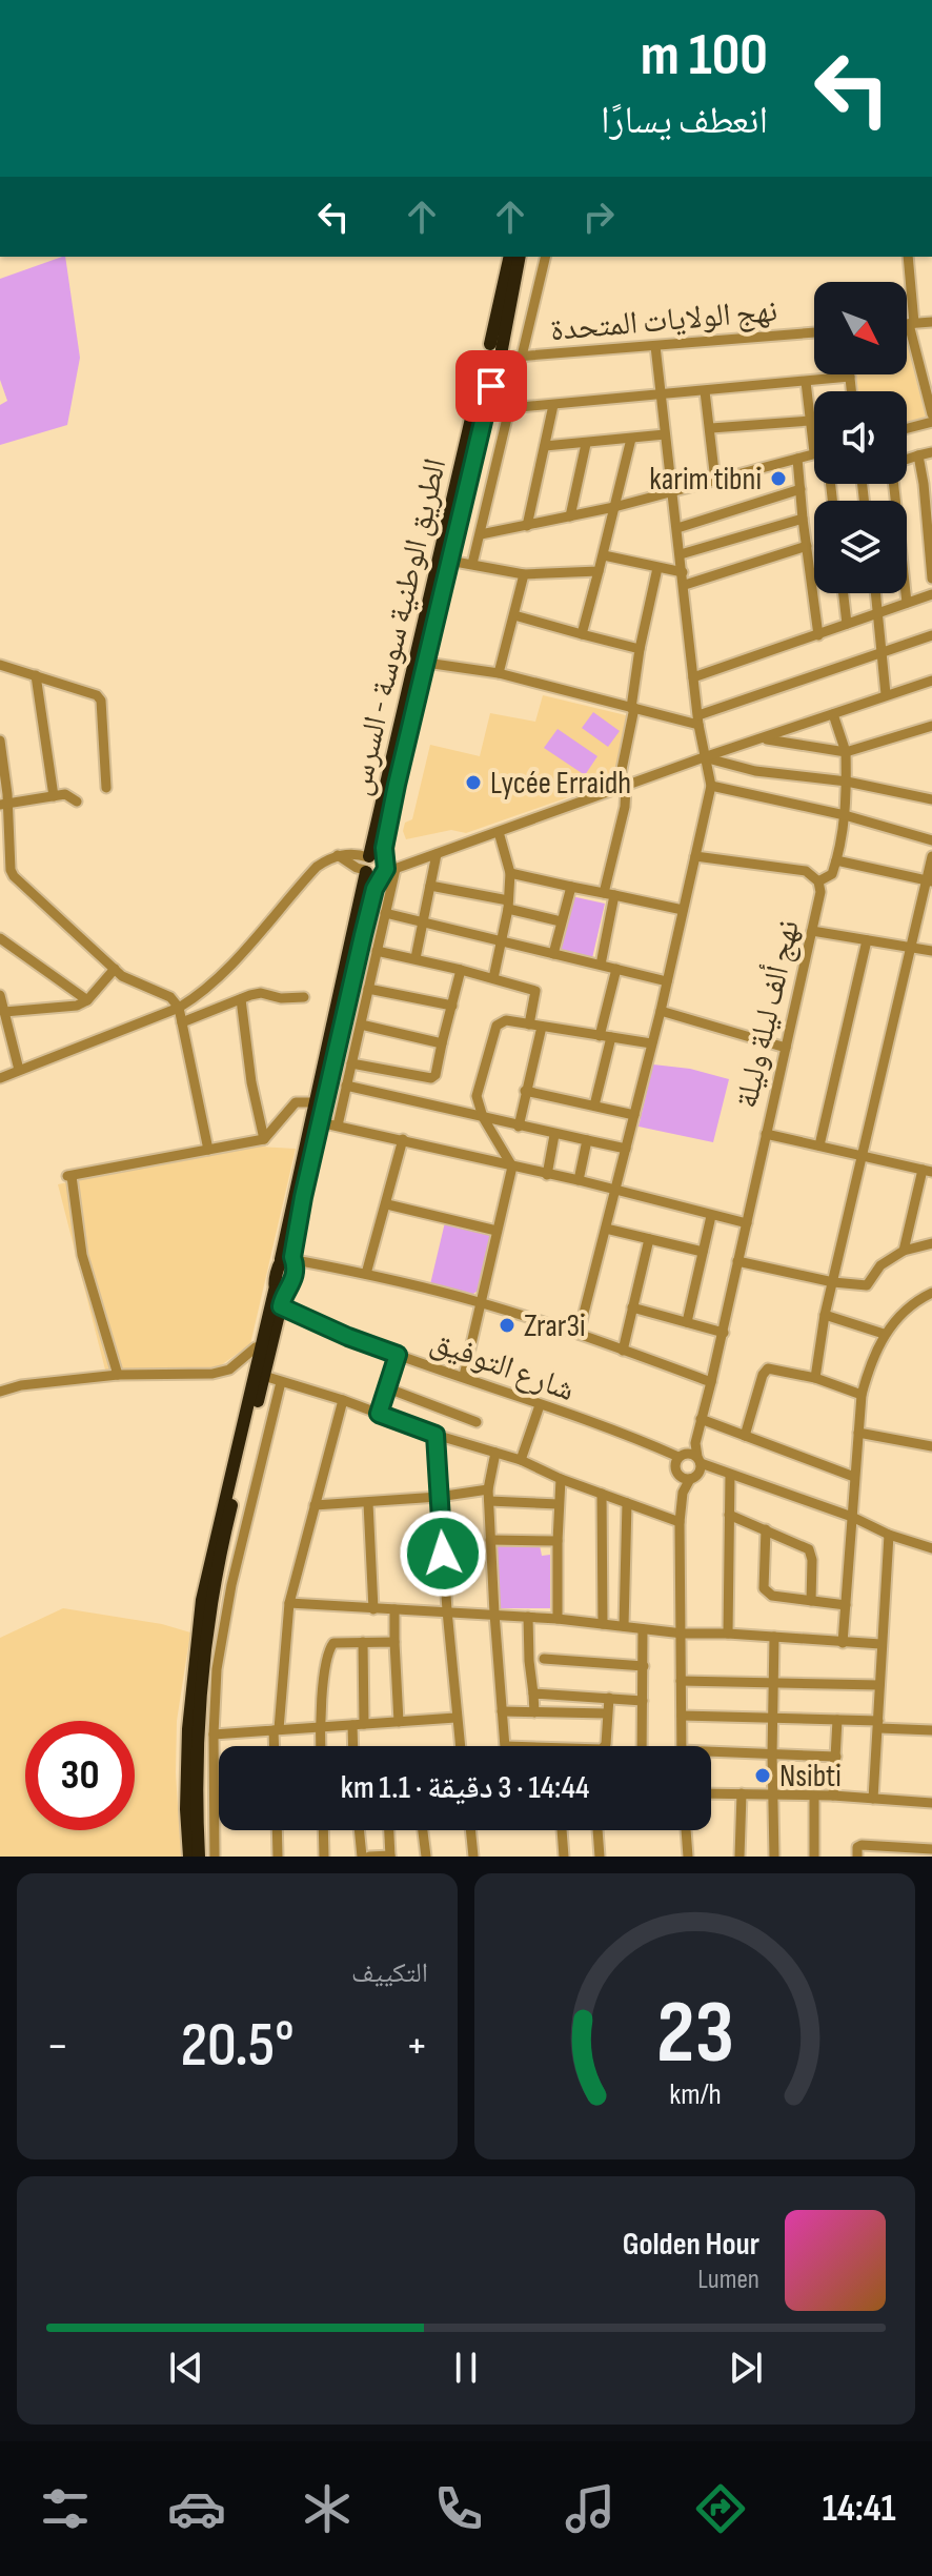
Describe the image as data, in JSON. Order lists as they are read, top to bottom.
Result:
{
  "streets": {
    "highway": ["الطريق الوطنية سوسة - السرس"],
    "street": ["نهج الولايات المتحدة", "نهج ألف ليلة وليلة", "شارع التوفيق"]
  },
  "crossings": [
    ["نهج الولايات المتحدة", "الطريق الوطنية سوسة - السرس"]
  ],
  "places": [
    "karim tibni",
    "Lycée Erraidh",
    "Zrar3i",
    "Nsibti"
  ],
  "north": "bottom right",
  "page": {
    "turn": ["100 m", "انعطف يسارًا"],
    "limit": "30",
    "trip": "14:44 · 3 دقيقة · 1.1 km",
    "tile": "التكييف",
    "heat": ["−", "20.5°", "+"],
    "song": ["Golden Hour", "Lumen"],
    "tabs": "14:41",
    "gauge": ["23", "km/h"]
  }
}
